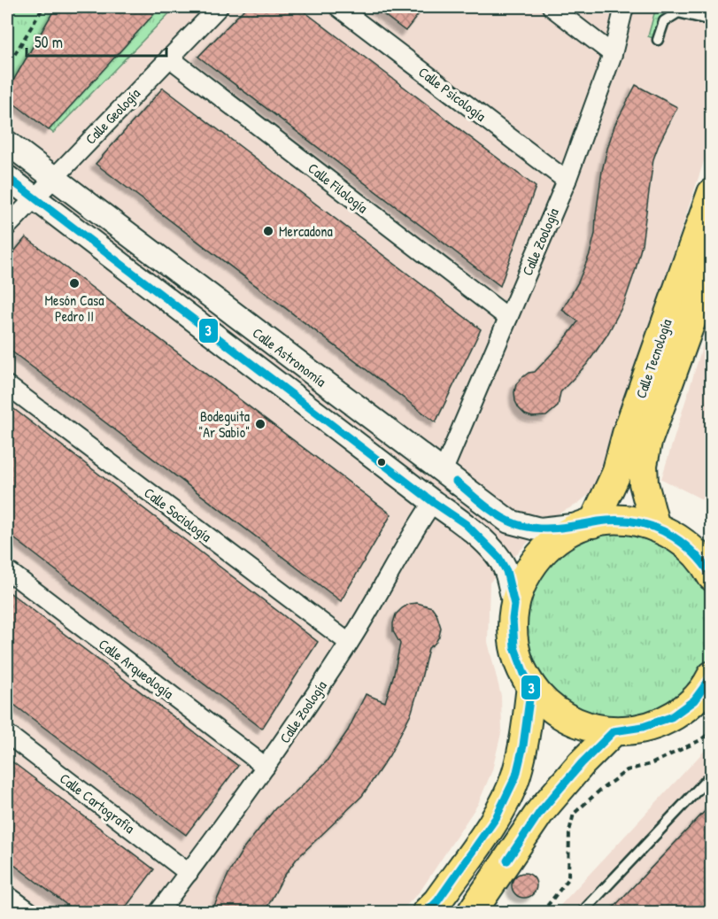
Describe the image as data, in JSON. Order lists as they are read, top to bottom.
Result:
{
  "streets": {
    "main road": ["Calle Tecnología"],
    "street": [
      "Calle Psicología",
      "Calle Geología",
      "Calle Filología",
      "Calle Zoología",
      "Calle Astronomía",
      "Calle Sociología",
      "Calle Arqueología",
      "Calle Cartografía"
    ]
  },
  "crossings": [
    ["Calle Psicología", "Calle Zoología"],
    ["Calle Geología", "Calle Filología"],
    ["Calle Geología", "Calle Astronomía"],
    ["Calle Filología", "Calle Zoología"],
    ["Calle Zoología", "Calle Astronomía"],
    ["Calle Zoología", "Calle Sociología"],
    ["Calle Zoología", "Calle Arqueología"],
    ["Calle Zoología", "Calle Cartografía"],
    ["Calle Astronomía", "Calle Tecnología"]
  ],
  "places": ["Mercadona", "Mesón Casa Pedro II", "Bodeguita \"Ar Sabio\""],
  "lines": ["transit line 3"],
  "scale_bar": "50 m"
}
